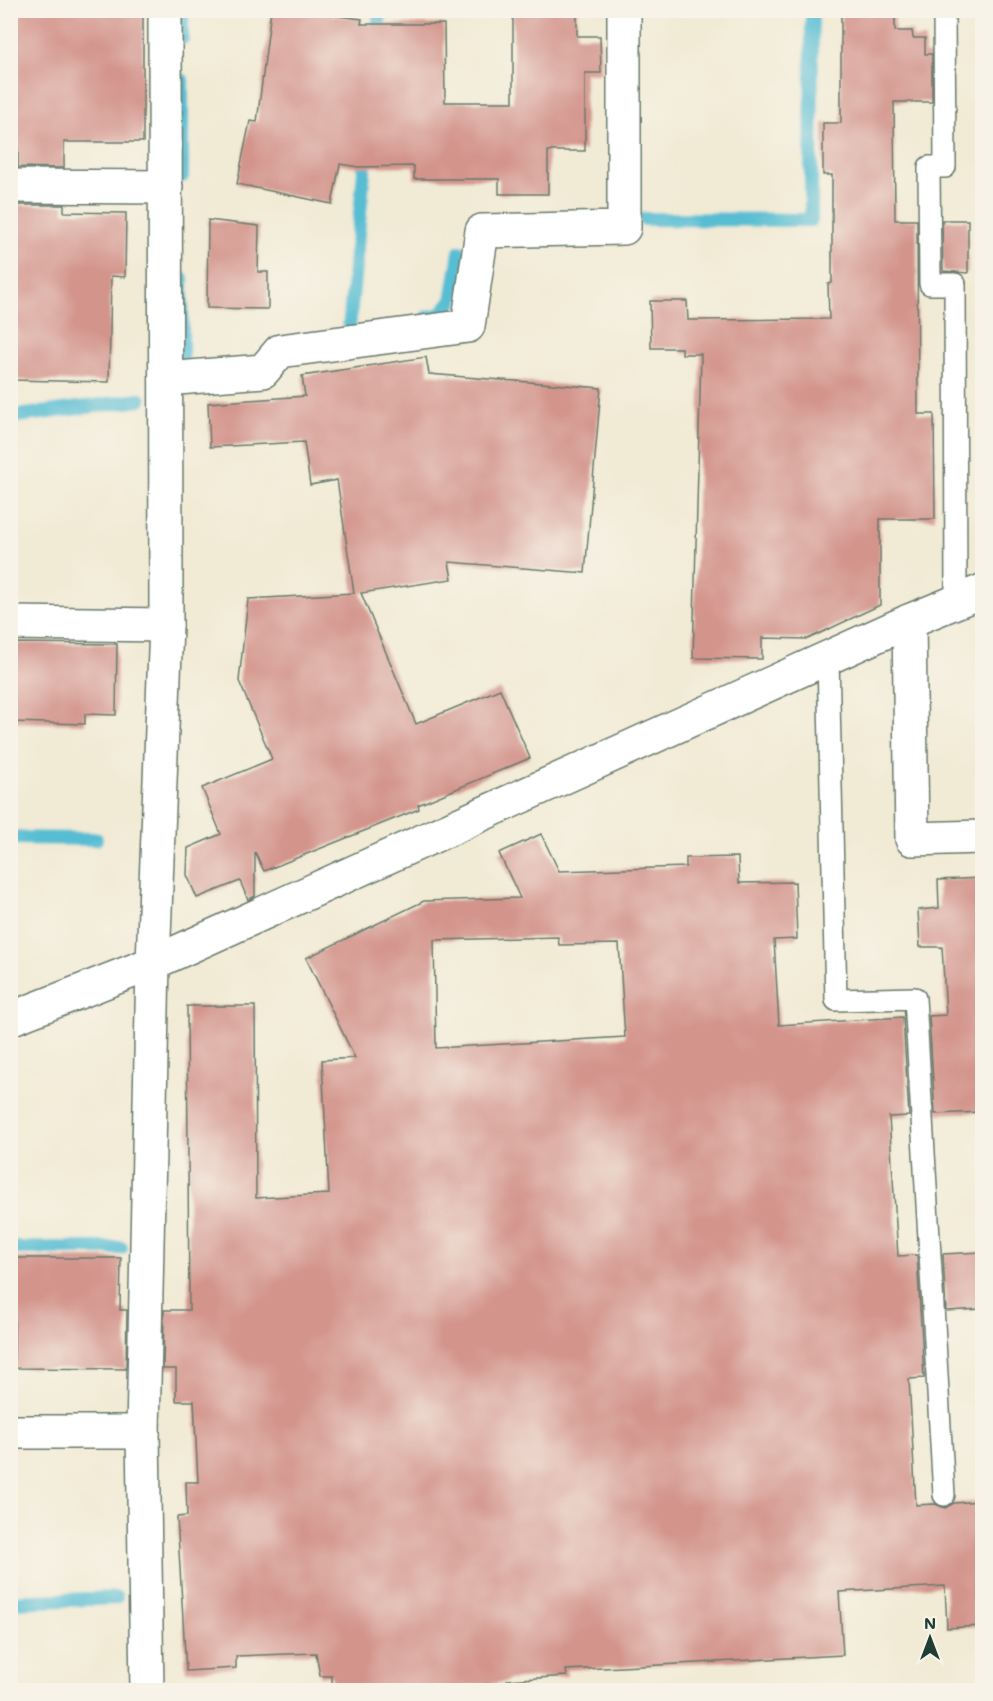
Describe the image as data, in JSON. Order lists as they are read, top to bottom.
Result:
{
  "north": "top"
}
